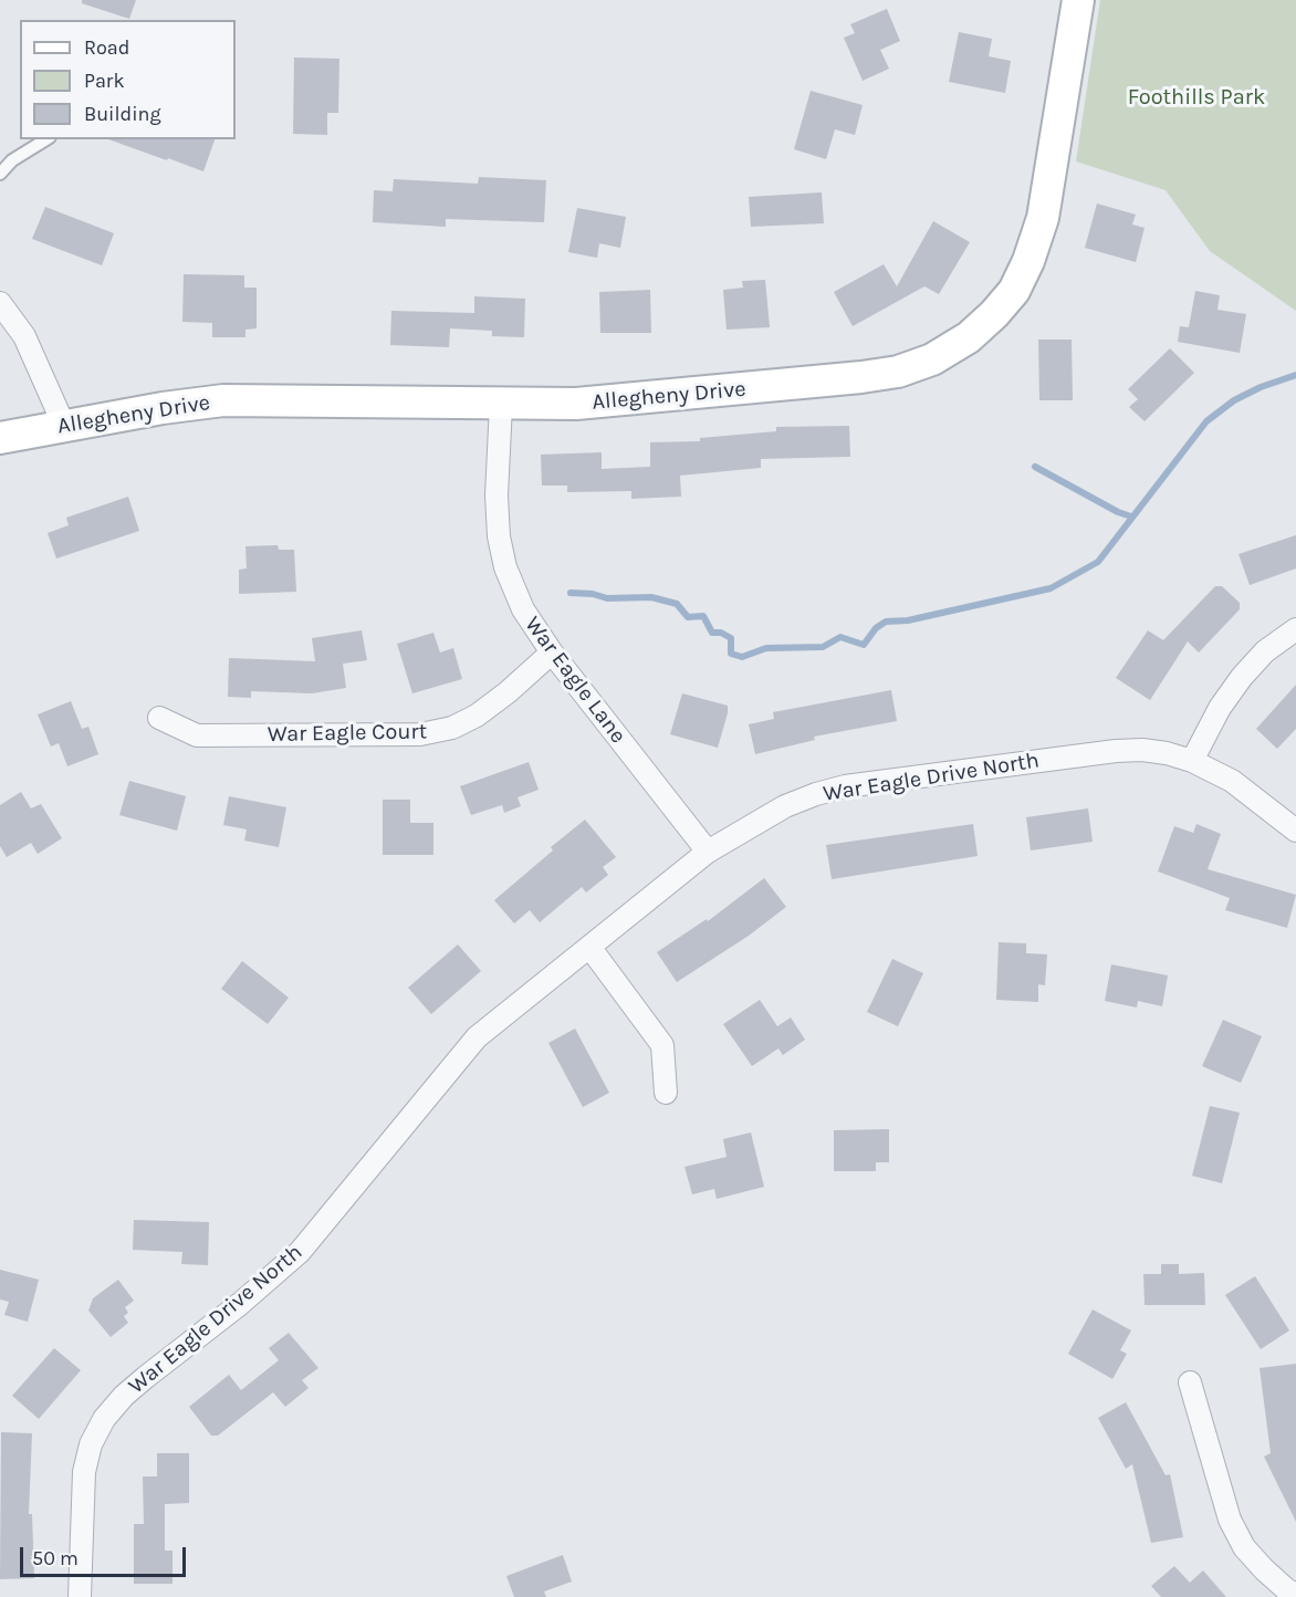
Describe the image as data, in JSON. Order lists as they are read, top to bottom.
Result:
{
  "streets": {
    "street": [
      "Allegheny Drive",
      "War Eagle Lane",
      "War Eagle Court",
      "War Eagle Drive North"
    ]
  },
  "crossings": [
    ["Allegheny Drive", "War Eagle Lane"],
    ["War Eagle Lane", "War Eagle Court"],
    ["War Eagle Lane", "War Eagle Drive North"]
  ],
  "parks": ["Foothills Park"],
  "legend": ["Road", "Park", "Building"],
  "scale_bar": "50 m"
}
